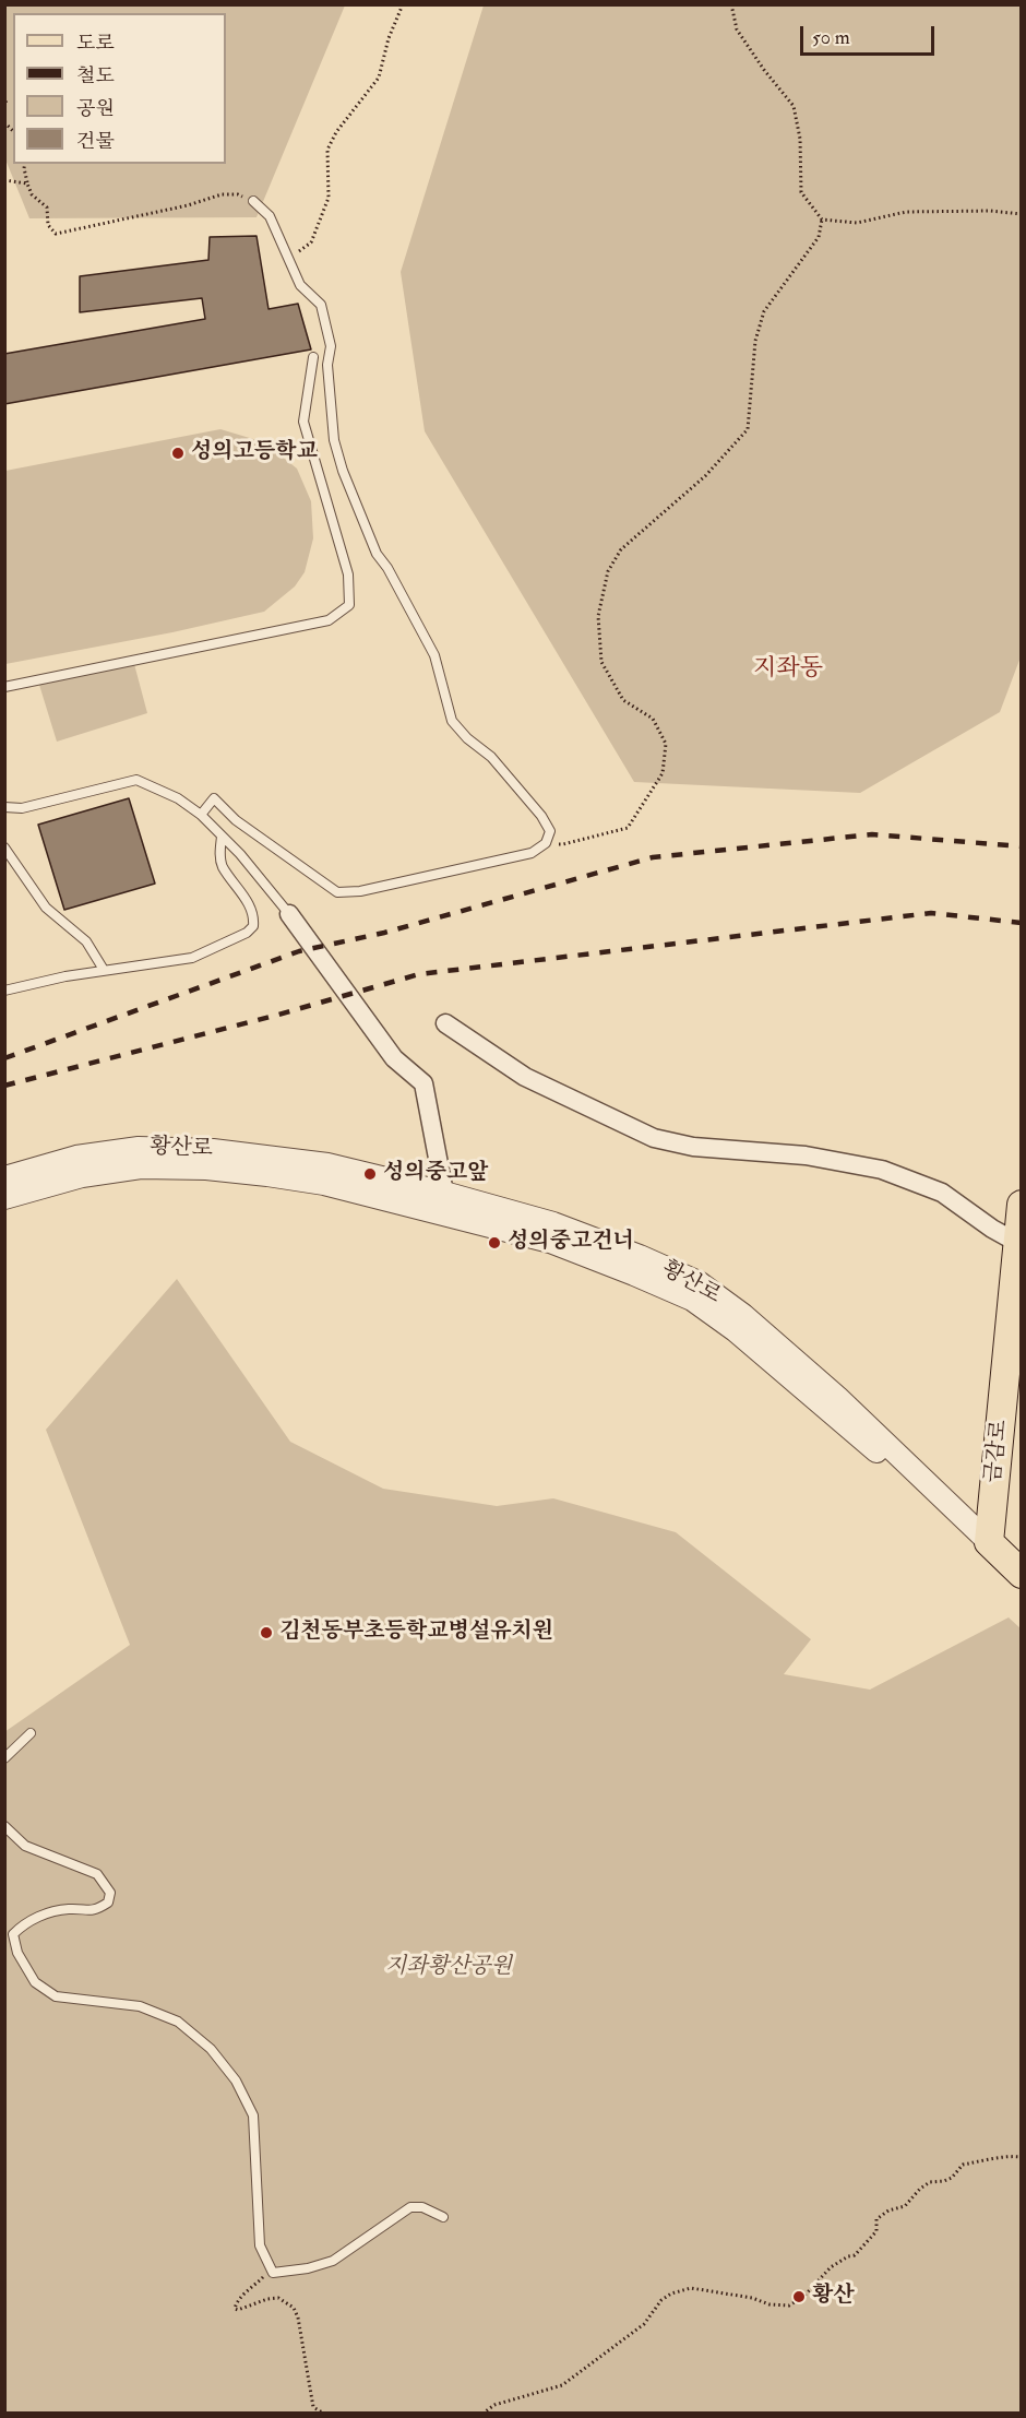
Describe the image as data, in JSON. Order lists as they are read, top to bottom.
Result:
{
  "streets": {
    "main road": ["황산로", "금감로"]
  },
  "crossings": [
    ["황산로", "금감로"]
  ],
  "districts": ["지좌동"],
  "parks": ["지좌황산공원"],
  "places": [
    "성의고등학교",
    "성의중고앞",
    "성의중고건너",
    "김천동부초등학교병설유치원",
    "황산"
  ],
  "legend": [
    "도로",
    "철도",
    "공원",
    "건물"
  ],
  "scale_bar": "50 m"
}
